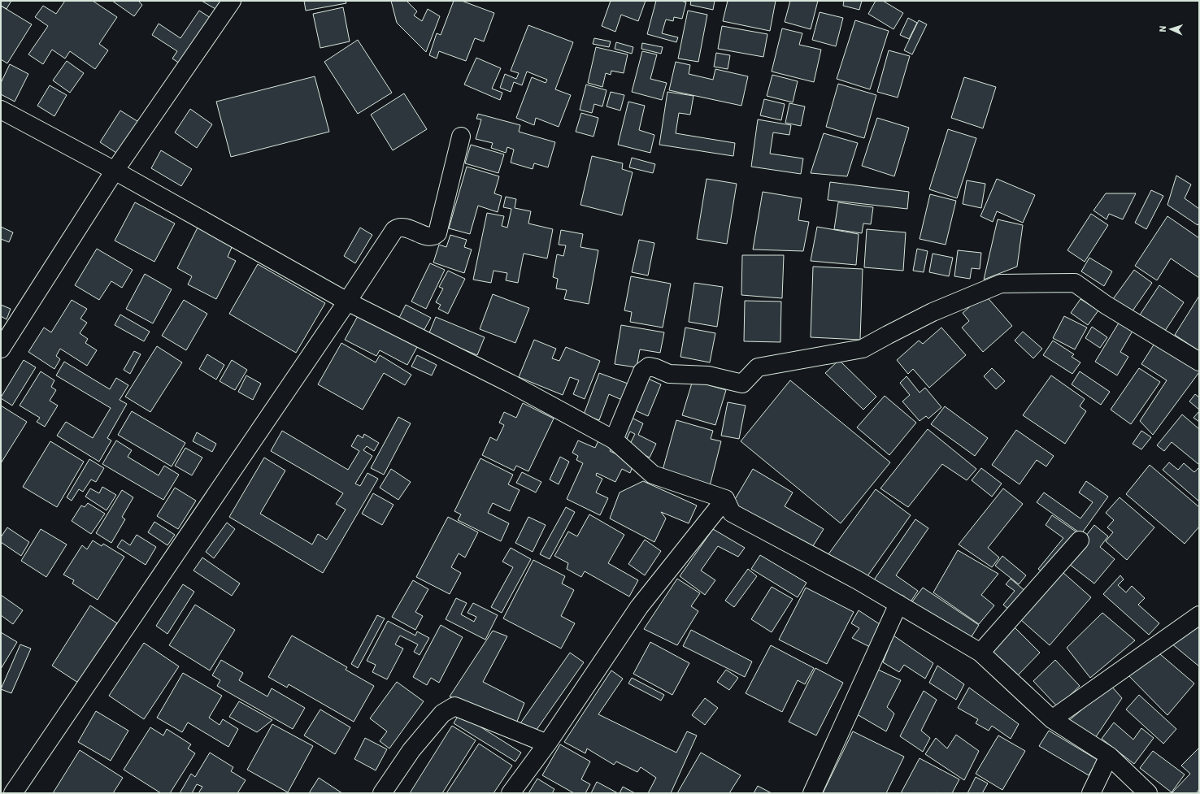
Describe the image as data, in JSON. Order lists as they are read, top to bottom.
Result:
{
  "north": "left"
}
